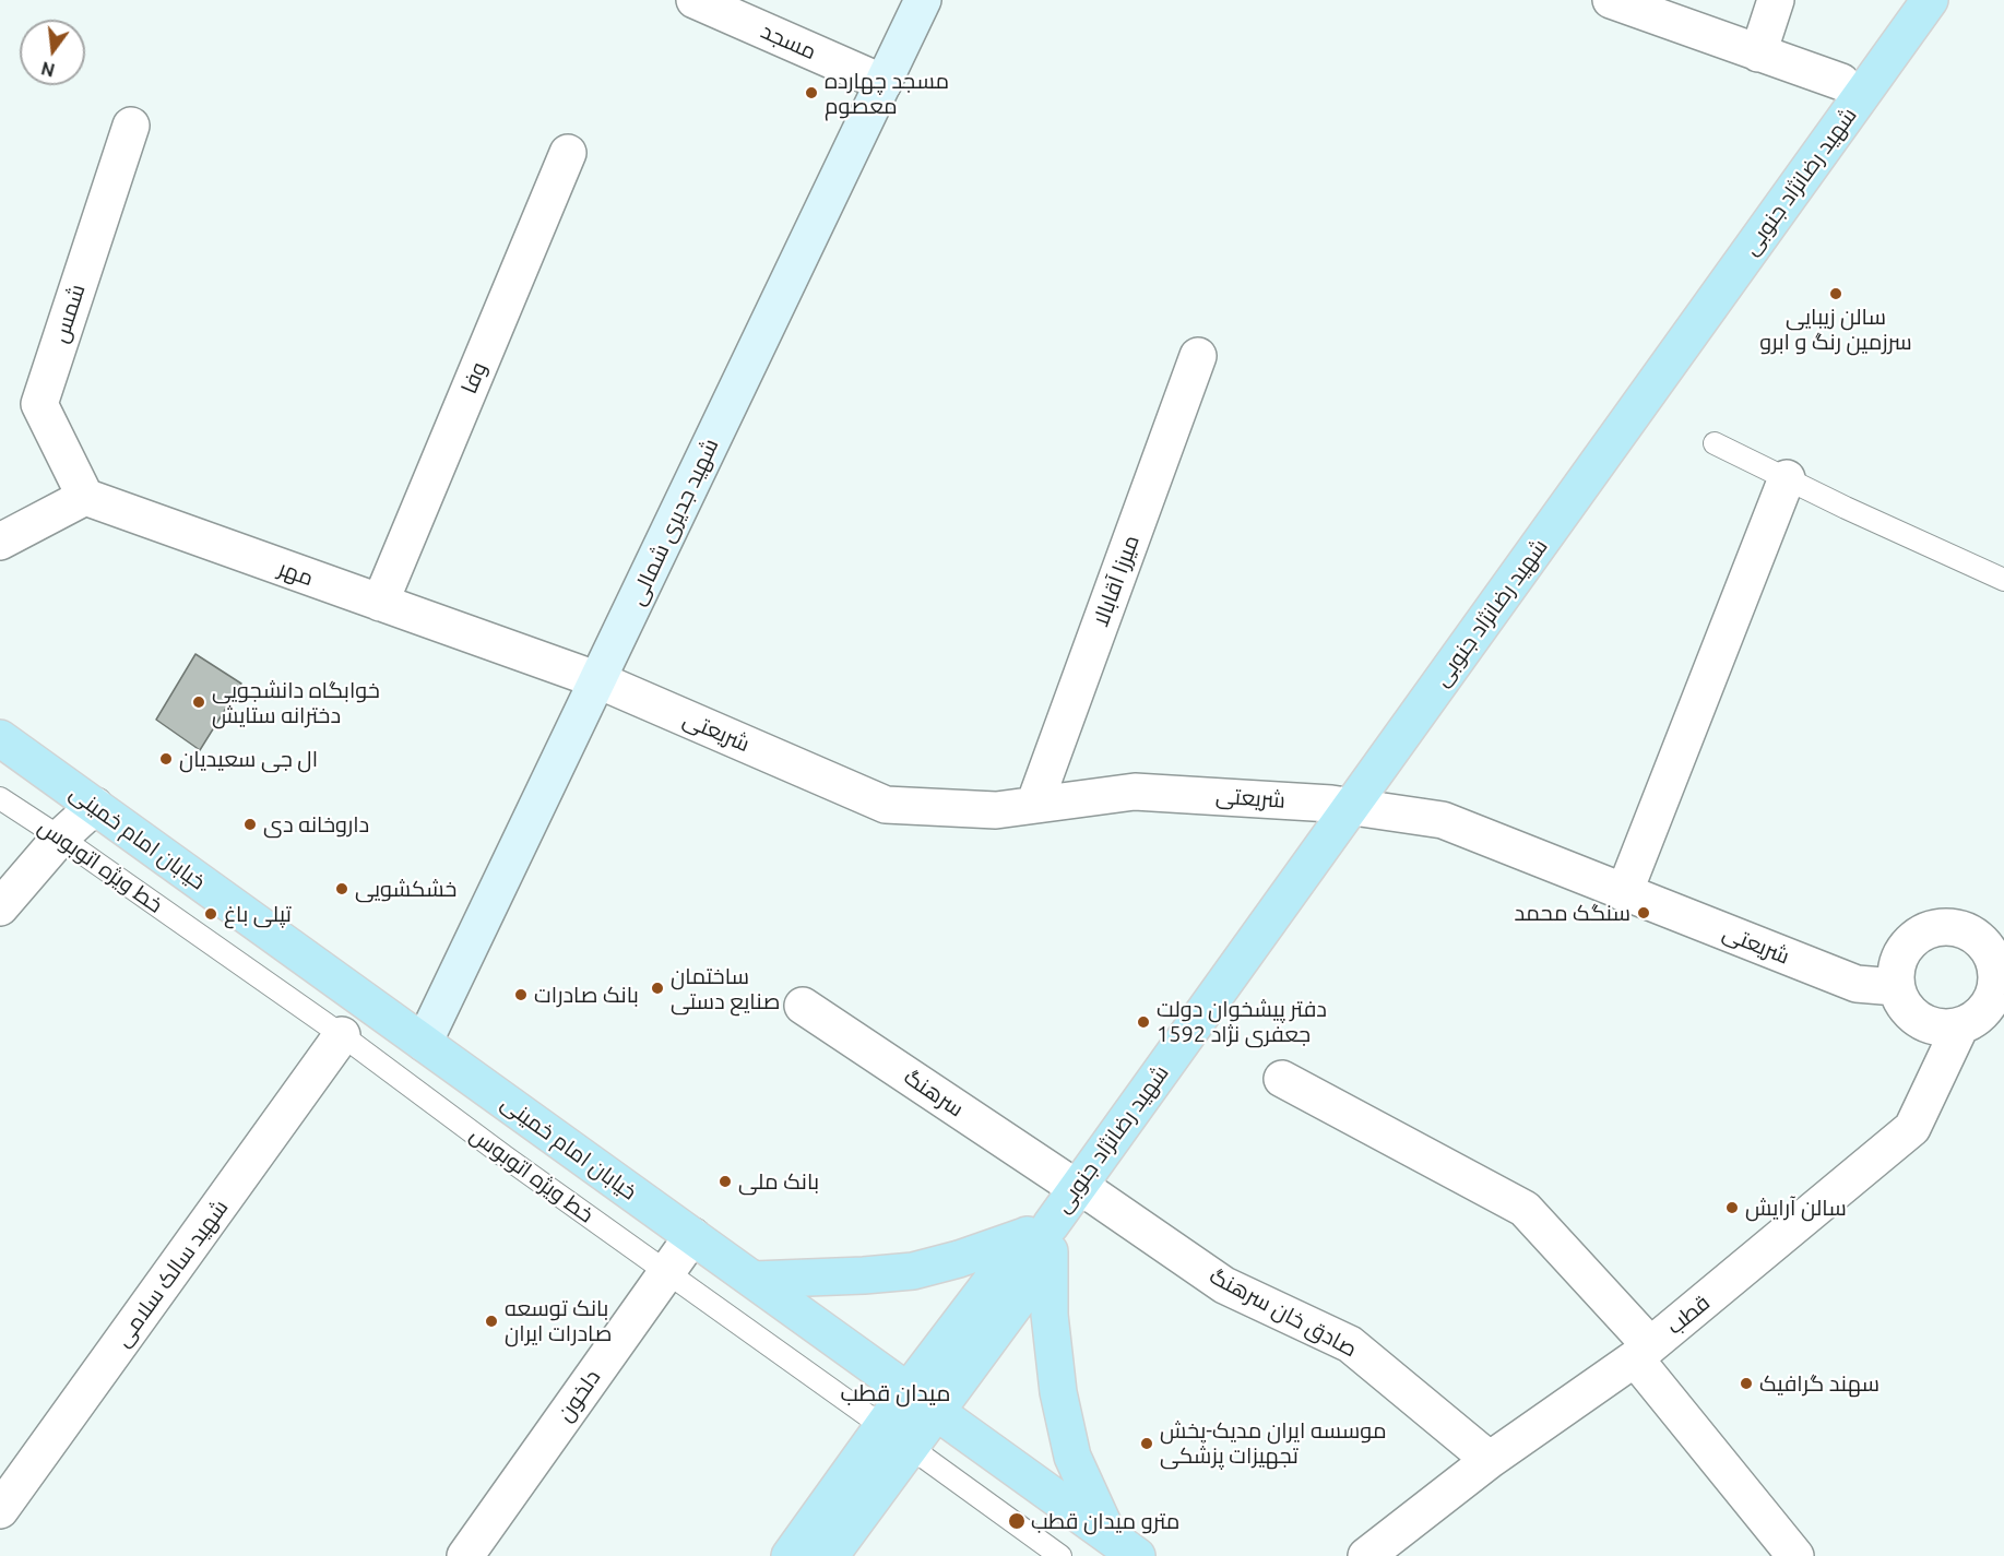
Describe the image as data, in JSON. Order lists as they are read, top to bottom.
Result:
{
  "streets": {
    "main road": ["شهید رضانژاد جنوبی", "شهید جدیری شمالی", "خیابان امام خمینی"],
    "street": [
      "مسجد",
      "شمس",
      "وفا",
      "مهر",
      "میرزا آقابالا",
      "شریعتی",
      "سرهنگ",
      "شهید سالک سلامی",
      "صادق خان سرهنگ",
      "قطب",
      "دلخون"
    ],
    "lane": ["خط ویژه اتوبوس"]
  },
  "crossings": [
    ["مسجد", "شهید جدیری شمالی"],
    ["شهید رضانژاد جنوبی", "خیابان امام خمینی"],
    ["شهید رضانژاد جنوبی", "خط ویژه اتوبوس"],
    ["شمس", "مهر"],
    ["وفا", "مهر"],
    ["شهید جدیری شمالی", "مهر"],
    ["شهید جدیری شمالی", "شریعتی"],
    ["شهید جدیری شمالی", "خیابان امام خمینی"],
    ["مهر", "شریعتی"],
    ["میرزا آقابالا", "شریعتی"],
    ["شریعتی", "قطب"],
    ["خیابان امام خمینی", "دلخون"],
    ["خط ویژه اتوبوس", "شهید سالک سلامی"],
    ["سرهنگ", "صادق خان سرهنگ"],
    ["صادق خان سرهنگ", "قطب"]
  ],
  "districts": ["میدان قطب"],
  "places": [
    "مسجد چهارده معصوم",
    "سالن زیبایی سرزمین رنگ و ابرو",
    "خوابگاه دانشجویی دخترانه ستایش",
    "ال جی سعیدیان",
    "داروخانه دی",
    "خشکشویی",
    "سنگک محمد",
    "تپلی باغ",
    "ساختمان صنایع دستی",
    "بانک صادرات",
    "دفتر پیشخوان دولت 1592 جعفری نژاد",
    "بانک ملی",
    "سالن آرایش",
    "بانک توسعه صادرات ایران",
    "سهند گرافیک",
    "موسسه ایران مدیک-پخش تجهیزات پزشکی",
    "مترو میدان قطب"
  ],
  "north": "bottom"
}
